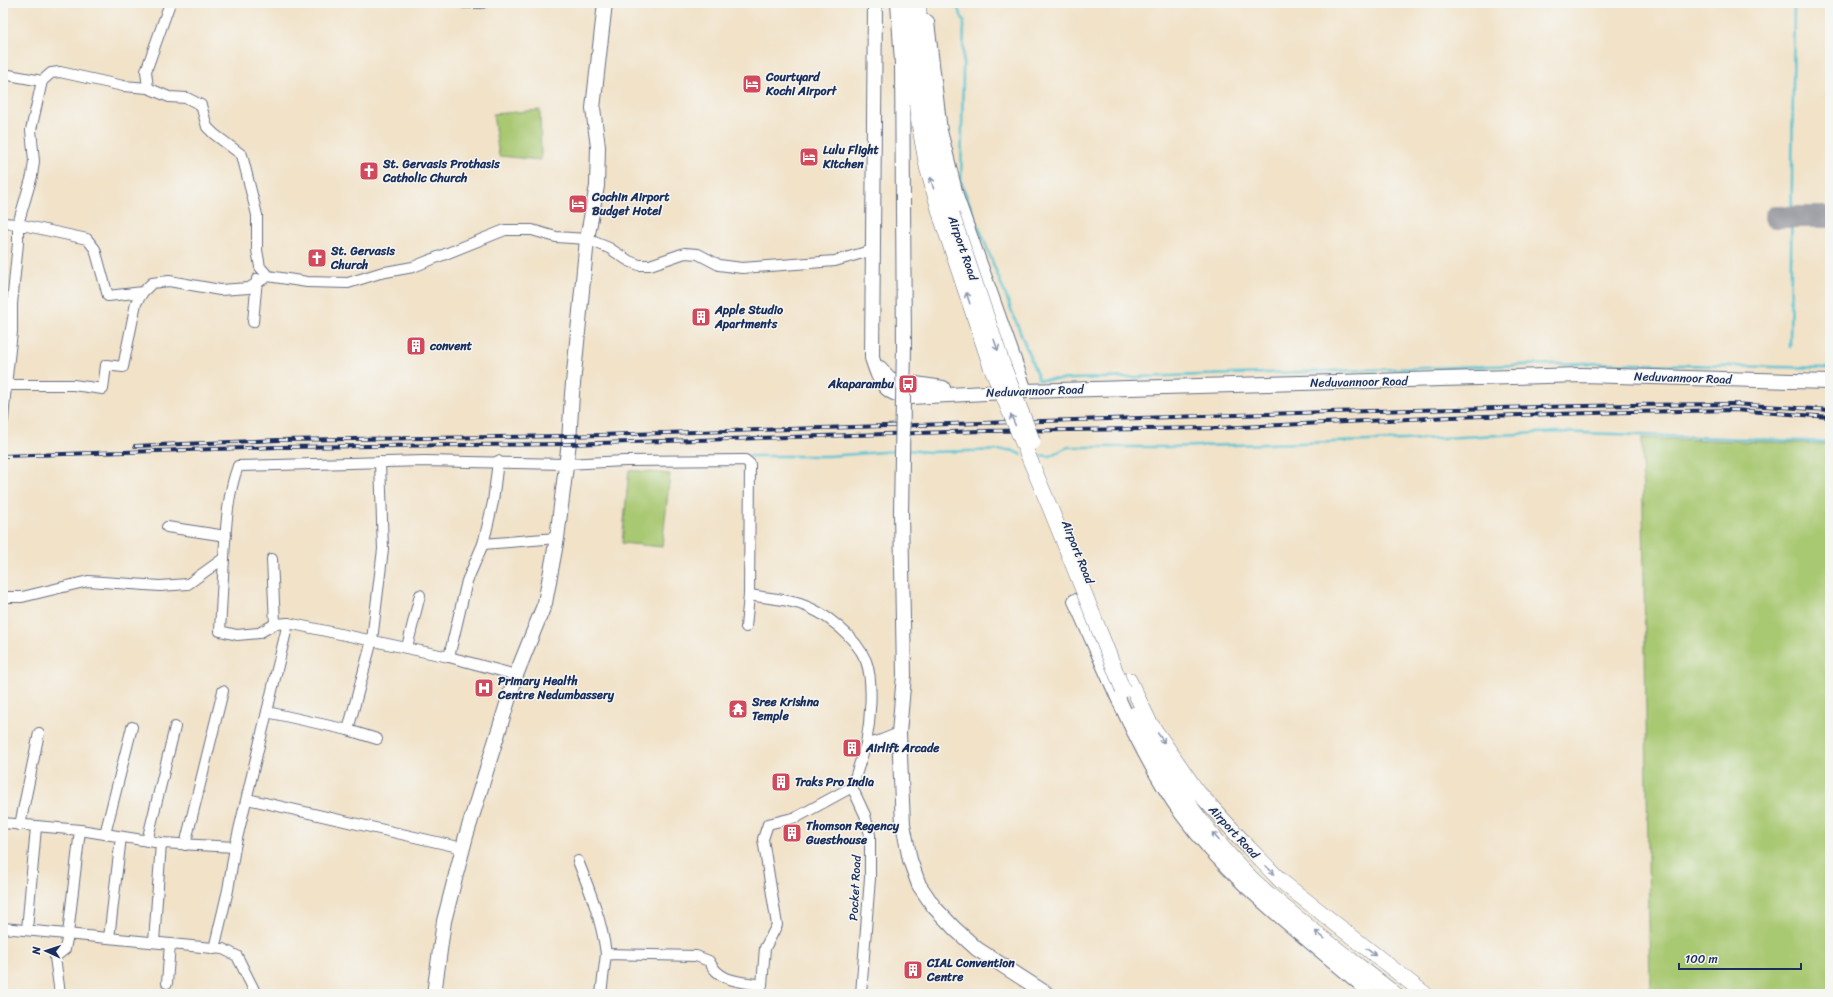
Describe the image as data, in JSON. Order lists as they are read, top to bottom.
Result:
{
  "streets": {
    "main road": ["Airport Road"],
    "street": ["Neduvannoor Road", "Pocket Road"]
  },
  "places": {
    "hotel": ["Courtyard Kochi Airport", "Lulu Flight Kitchen", "Cochin Airport Budget Hotel"],
    "church": ["St. Gervasis Prothasis Catholic Church", "St. Gervasis Church"],
    "building": [
      "Apple Studio Apartments",
      "convent",
      "Airlift Arcade",
      "Traks Pro India",
      "Thomson Regency Guesthouse",
      "CIAL Convention Centre"
    ],
    "bus stop": ["Akaparambu"],
    "hospital": ["Primary Health Centre Nedumbassery"],
    "temple": ["Sree Krishna Temple"]
  },
  "scale_bar": "100 m",
  "north": "left"
}
